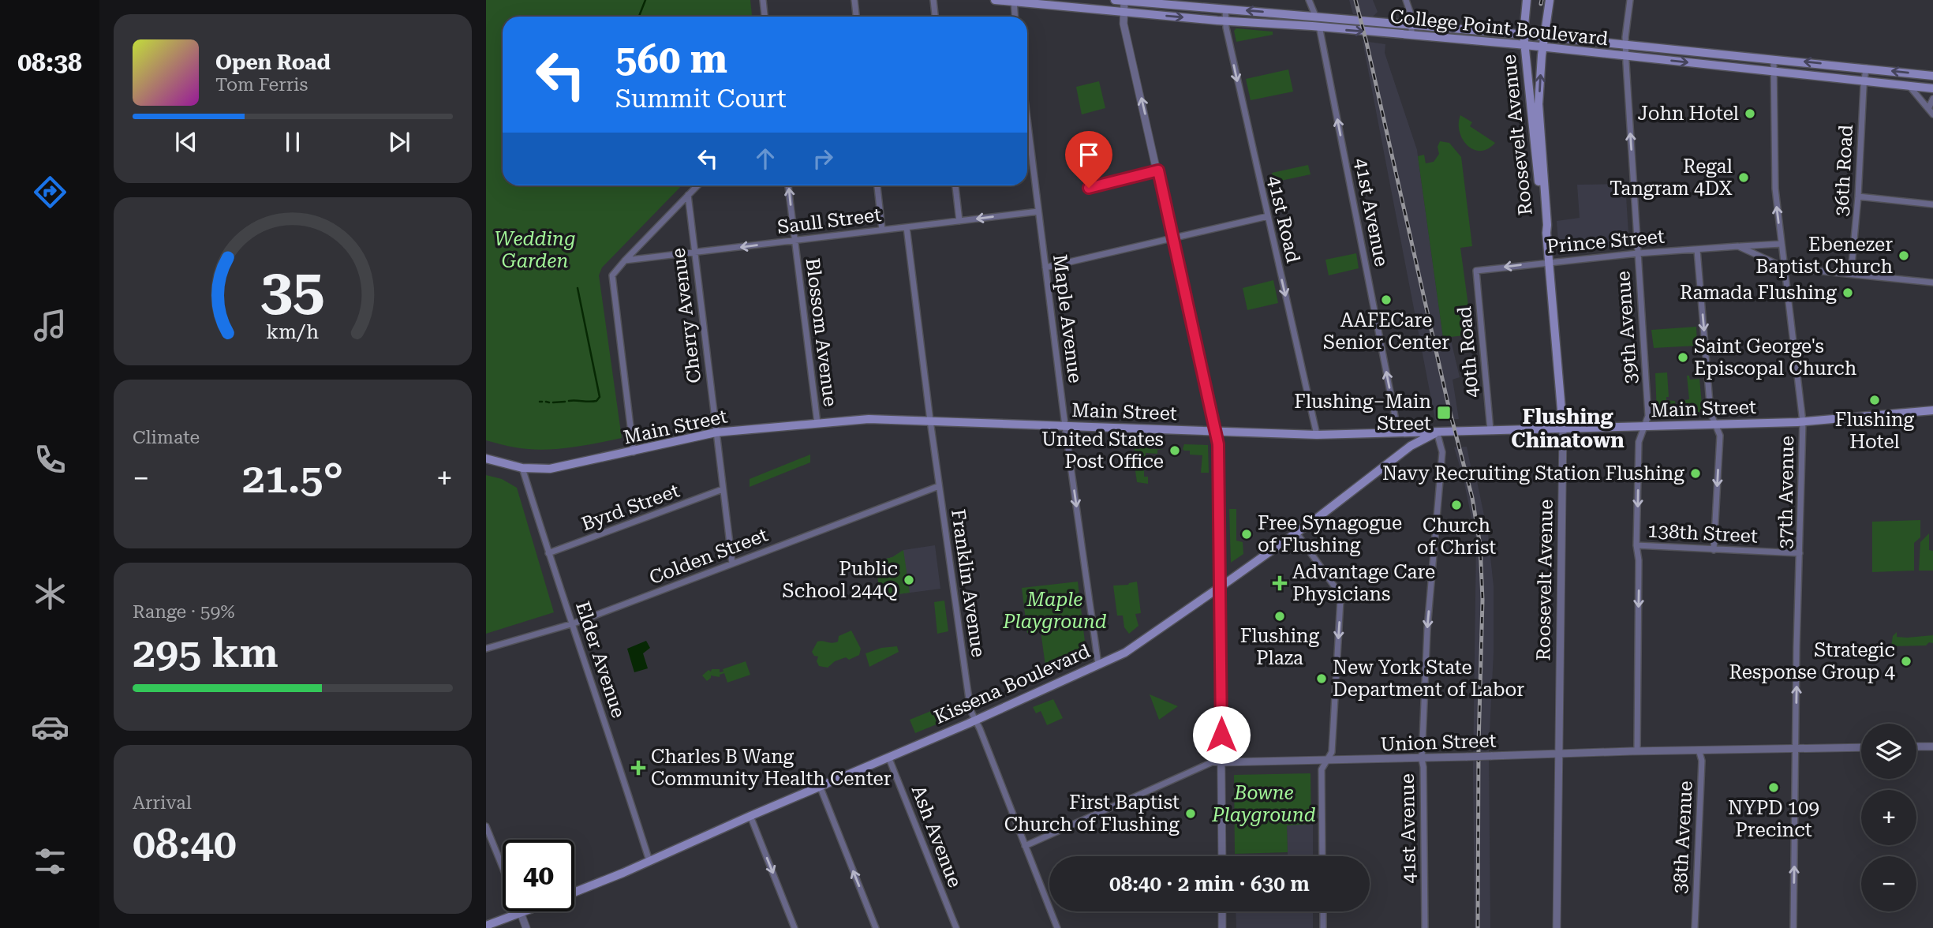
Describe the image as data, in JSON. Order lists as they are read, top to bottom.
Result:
{
  "streets": {
    "main road": [
      "College Point Boulevard",
      "Roosevelt Avenue",
      "Main Street",
      "Kissena Boulevard"
    ],
    "street": [
      "36th Road",
      "41st Avenue",
      "41st Road",
      "Saull Street",
      "Prince Street",
      "Cherry Avenue",
      "Maple Avenue",
      "39th Avenue",
      "Blossom Avenue",
      "40th Road",
      "37th Avenue",
      "Byrd Street",
      "138th Street",
      "Colden Street",
      "Franklin Avenue",
      "Elder Avenue",
      "Union Street",
      "Ash Avenue",
      "38th Avenue"
    ]
  },
  "crossings": [
    ["College Point Boulevard", "Roosevelt Avenue"],
    ["College Point Boulevard", "36th Road"],
    ["College Point Boulevard", "41st Avenue"],
    ["College Point Boulevard", "41st Road"],
    ["College Point Boulevard", "39th Avenue"],
    ["College Point Boulevard", "37th Avenue"],
    ["Roosevelt Avenue", "Prince Street"],
    ["Roosevelt Avenue", "Main Street"],
    ["Roosevelt Avenue", "Union Street"],
    ["41st Avenue", "Main Street"],
    ["41st Avenue", "Kissena Boulevard"],
    ["41st Avenue", "Union Street"],
    ["41st Road", "Main Street"],
    ["Saull Street", "Cherry Avenue"],
    ["Saull Street", "Maple Avenue"],
    ["Saull Street", "Blossom Avenue"],
    ["Saull Street", "Franklin Avenue"],
    ["Prince Street", "39th Avenue"],
    ["Prince Street", "40th Road"],
    ["Prince Street", "37th Avenue"],
    ["Cherry Avenue", "Main Street"],
    ["Cherry Avenue", "Byrd Street"],
    ["Cherry Avenue", "Colden Street"],
    ["Maple Avenue", "Main Street"],
    ["Maple Avenue", "Kissena Boulevard"],
    ["39th Avenue", "Main Street"],
    ["39th Avenue", "138th Street"],
    ["39th Avenue", "Union Street"],
    ["Blossom Avenue", "Main Street"],
    ["40th Road", "Main Street"],
    ["Main Street", "37th Avenue"],
    ["Main Street", "Franklin Avenue"],
    ["Main Street", "Elder Avenue"],
    ["Main Street", "Kissena Boulevard"],
    ["37th Avenue", "138th Street"],
    ["37th Avenue", "Union Street"],
    ["Byrd Street", "Elder Avenue"],
    ["Colden Street", "Franklin Avenue"],
    ["Colden Street", "Elder Avenue"],
    ["Franklin Avenue", "Kissena Boulevard"],
    ["Franklin Avenue", "Union Street"],
    ["Elder Avenue", "Kissena Boulevard"],
    ["Kissena Boulevard", "Ash Avenue"],
    ["Union Street", "38th Avenue"]
  ],
  "one_way": [
    "41st Road",
    "Saull Street",
    "Maple Avenue",
    "37th Avenue"
  ],
  "districts": ["Flushing Chinatown"],
  "parks": ["Wedding Garden", "Maple Playground", "Bowne Playground"],
  "places": {
    "other": [
      "John Hotel",
      "Regal Tangram 4DX",
      "Ebenezer Baptist Church",
      "Ramada Flushing",
      "AAFECare Senior Center",
      "Saint George's Episcopal Church",
      "Flushing Hotel",
      "United States Post Office",
      "Navy Recruiting Station Flushing",
      "Church of Christ",
      "Free Synagogue of Flushing",
      "Public School 244Q",
      "Flushing Plaza",
      "Strategic Response Group 4",
      "New York State Department of Labor",
      "NYPD 109 Precinct",
      "First Baptist Church of Flushing"
    ],
    "transit": ["Flushing–Main Street"],
    "health": ["Advantage Care Physicians", "Charles B Wang Community Health Center"]
  },
  "page": {
    "tabs": "08:38",
    "turn": ["560 m", "Summit Court"],
    "song": ["Open Road", "Tom Ferris"],
    "tile": [
      "Climate",
      ["Range · 59%", "295 km"],
      ["Arrival", "08:40"]
    ],
    "heat": ["−", "21.5°", "+"],
    "map_buttons": ["+", "−"],
    "limit": "40",
    "trip": "08:40 · 2 min · 630 m",
    "gauge": ["35", "km/h"]
  }
}
